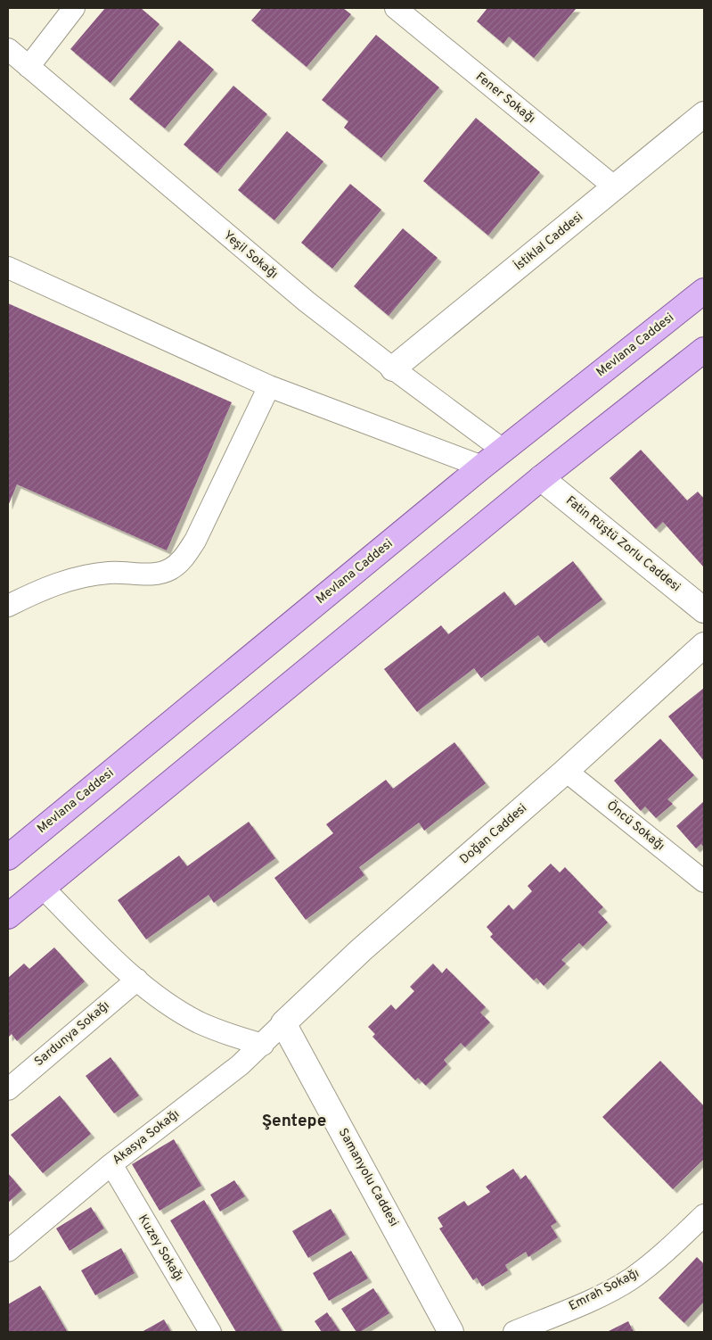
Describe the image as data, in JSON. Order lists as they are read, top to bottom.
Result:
{
  "streets": {
    "main road": ["Mevlana Caddesi"],
    "street": [
      "Fener Sokağı",
      "İstiklal Caddesi",
      "Yeşil Sokağı",
      "Fatin Rüştü Zorlu Caddesi",
      "Öncü Sokağı",
      "Doğan Caddesi",
      "Sardunya Sokağı",
      "Akasya Sokağı",
      "Samanyolu Caddesi",
      "Kuzey Sokağı",
      "Emrah Sokağı"
    ]
  },
  "crossings": [
    ["Fener Sokağı", "İstiklal Caddesi"],
    ["İstiklal Caddesi", "Yeşil Sokağı"],
    ["Yeşil Sokağı", "Mevlana Caddesi"],
    ["Öncü Sokağı", "Doğan Caddesi"],
    ["Doğan Caddesi", "Akasya Sokağı"],
    ["Doğan Caddesi", "Samanyolu Caddesi"],
    ["Akasya Sokağı", "Samanyolu Caddesi"],
    ["Akasya Sokağı", "Kuzey Sokağı"]
  ],
  "districts": ["Şentepe"]
}
